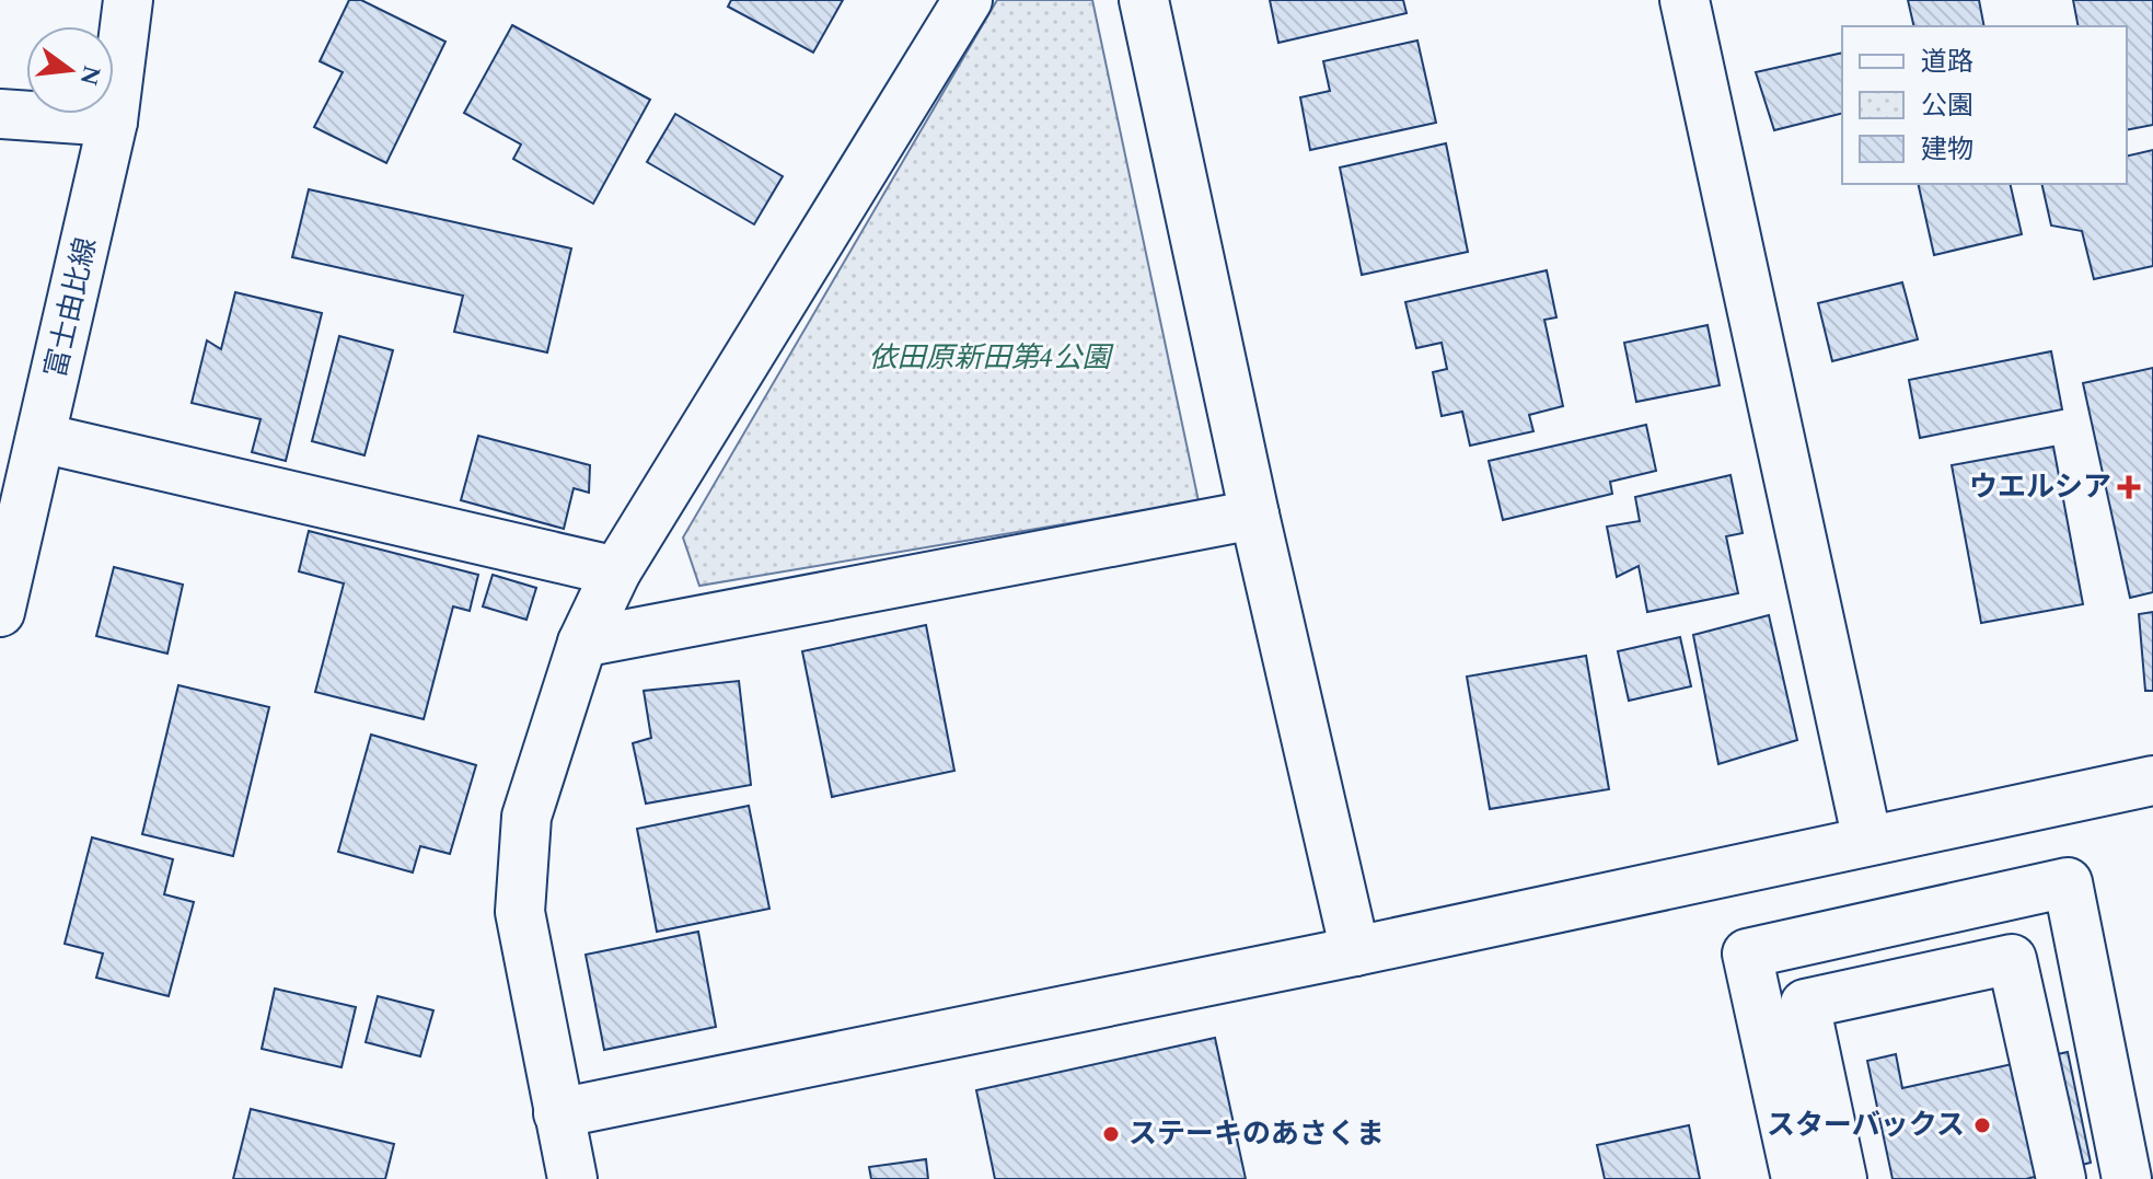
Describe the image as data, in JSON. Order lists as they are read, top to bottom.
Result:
{
  "streets": {
    "street": ["富士由比線"]
  },
  "parks": ["依田原新田第4公園"],
  "places": {
    "health": ["ウエルシア"],
    "other": ["スターバックス", "ステーキのあさくま"]
  },
  "legend": ["道路", "公園", "建物"],
  "north": "right"
}
